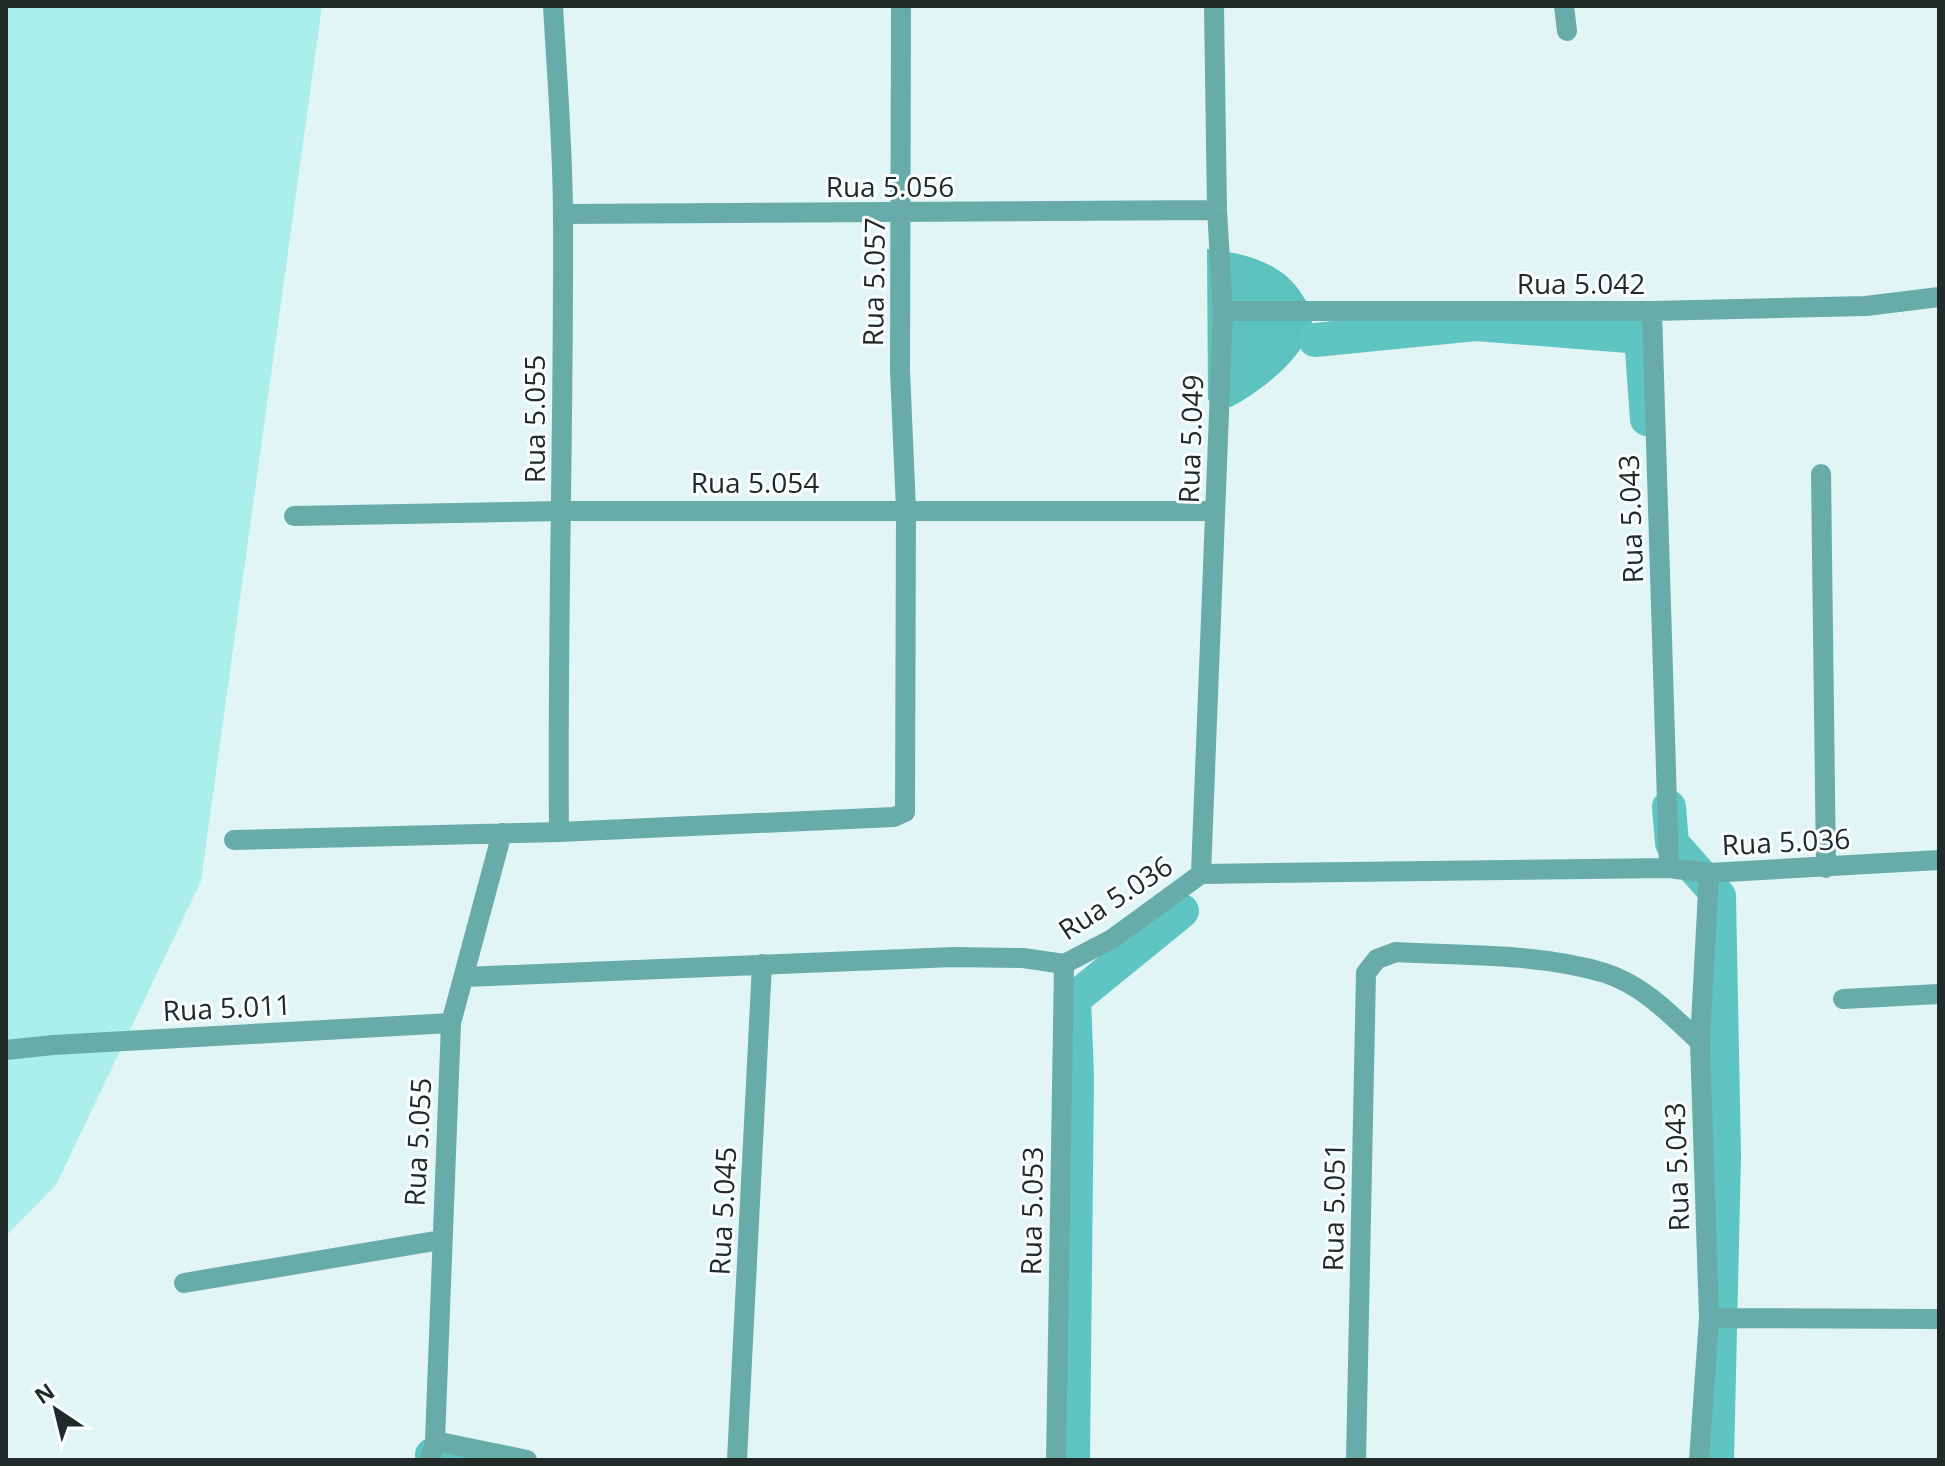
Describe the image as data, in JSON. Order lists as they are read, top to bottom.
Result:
{
  "streets": {
    "street": [
      "Rua 5.056",
      "Rua 5.057",
      "Rua 5.042",
      "Rua 5.055",
      "Rua 5.049",
      "Rua 5.054",
      "Rua 5.043",
      "Rua 5.036",
      "Rua 5.011",
      "Rua 5.051",
      "Rua 5.045",
      "Rua 5.053"
    ]
  },
  "crossings": [
    ["Rua 5.056", "Rua 5.057"],
    ["Rua 5.056", "Rua 5.055"],
    ["Rua 5.056", "Rua 5.049"],
    ["Rua 5.057", "Rua 5.055"],
    ["Rua 5.057", "Rua 5.054"],
    ["Rua 5.042", "Rua 5.049"],
    ["Rua 5.042", "Rua 5.043"],
    ["Rua 5.055", "Rua 5.054"],
    ["Rua 5.055", "Rua 5.036"],
    ["Rua 5.055", "Rua 5.011"],
    ["Rua 5.049", "Rua 5.054"],
    ["Rua 5.049", "Rua 5.036"],
    ["Rua 5.043", "Rua 5.036"],
    ["Rua 5.043", "Rua 5.051"],
    ["Rua 5.036", "Rua 5.045"],
    ["Rua 5.036", "Rua 5.053"]
  ],
  "north": "top left"
}
